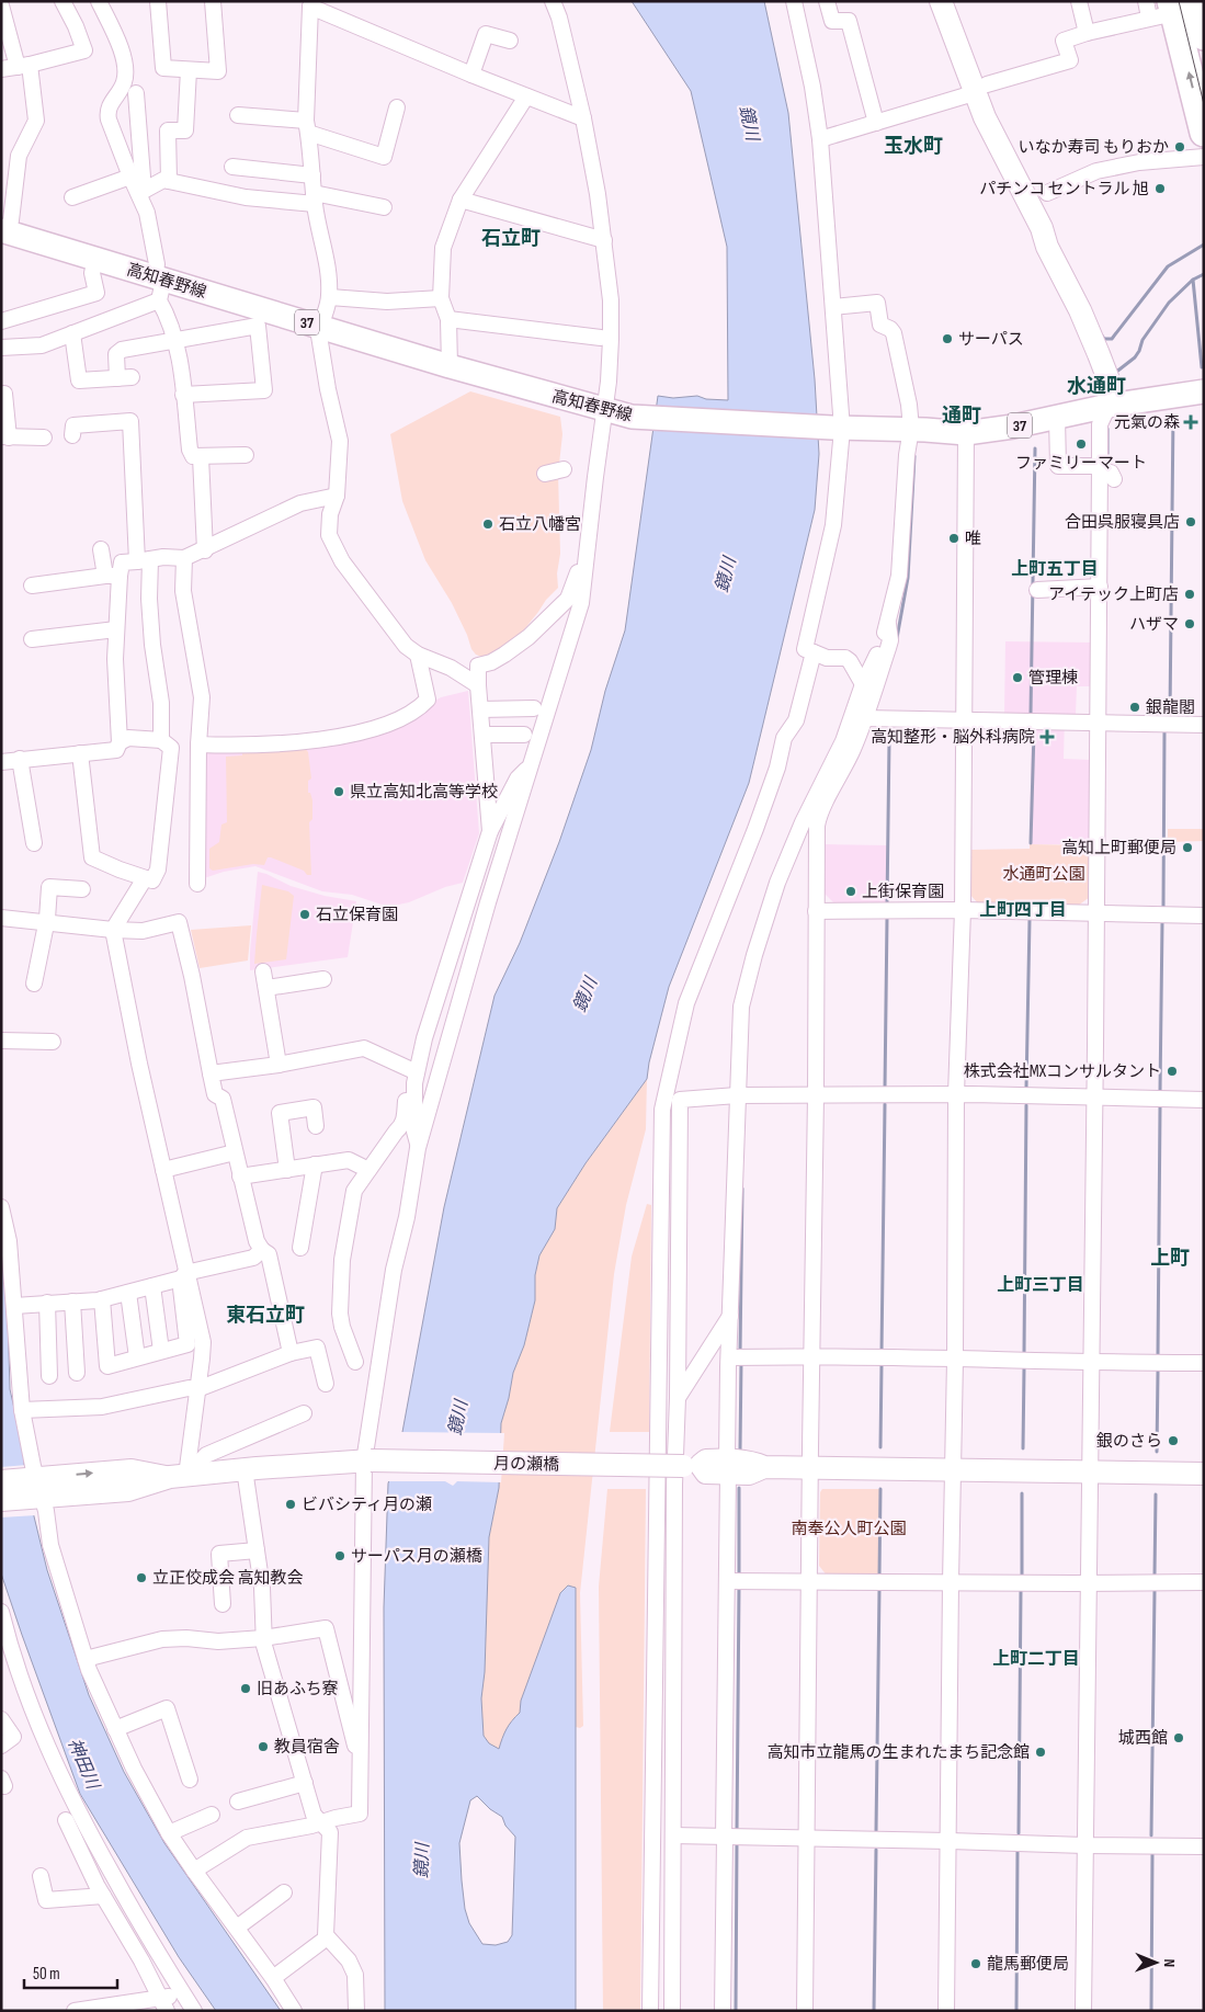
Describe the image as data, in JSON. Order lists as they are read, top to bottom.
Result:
{
  "streets": {
    "main road": ["高知春野線", "37"],
    "street": ["月の瀬橋"]
  },
  "districts": [
    "玉水町",
    "石立町",
    "水通町",
    "通町",
    "上町五丁目",
    "上町四丁目",
    "上町",
    "上町三丁目",
    "東石立町",
    "上町二丁目"
  ],
  "water": ["鏡川", "神田川"],
  "parks": ["水通町公園", "南奉公人町公園"],
  "places": {
    "other": [
      "いなか寿司 もりおか",
      "パチンコ セントラル 旭",
      "サーパス",
      "ファミリーマート",
      "合田呉服寝具店",
      "石立八幡宮",
      "唯",
      "アイテック上町店",
      "ハザマ",
      "管理棟",
      "銀龍閣",
      "県立高知北高等学校",
      "高知上町郵便局",
      "上街保育園",
      "石立保育園",
      "株式会社MXコンサルタント",
      "銀のさら",
      "ビバシティ月の瀬",
      "サーパス月の瀬橋",
      "立正佼成会 高知教会",
      "旧あふち寮",
      "城西館",
      "教員宿舎",
      "高知市立龍馬の生まれたまち記念館",
      "龍馬郵便局"
    ],
    "health": ["元氣の森", "高知整形・脳外科病院"]
  },
  "scale_bar": "50 m",
  "north": "right"
}
